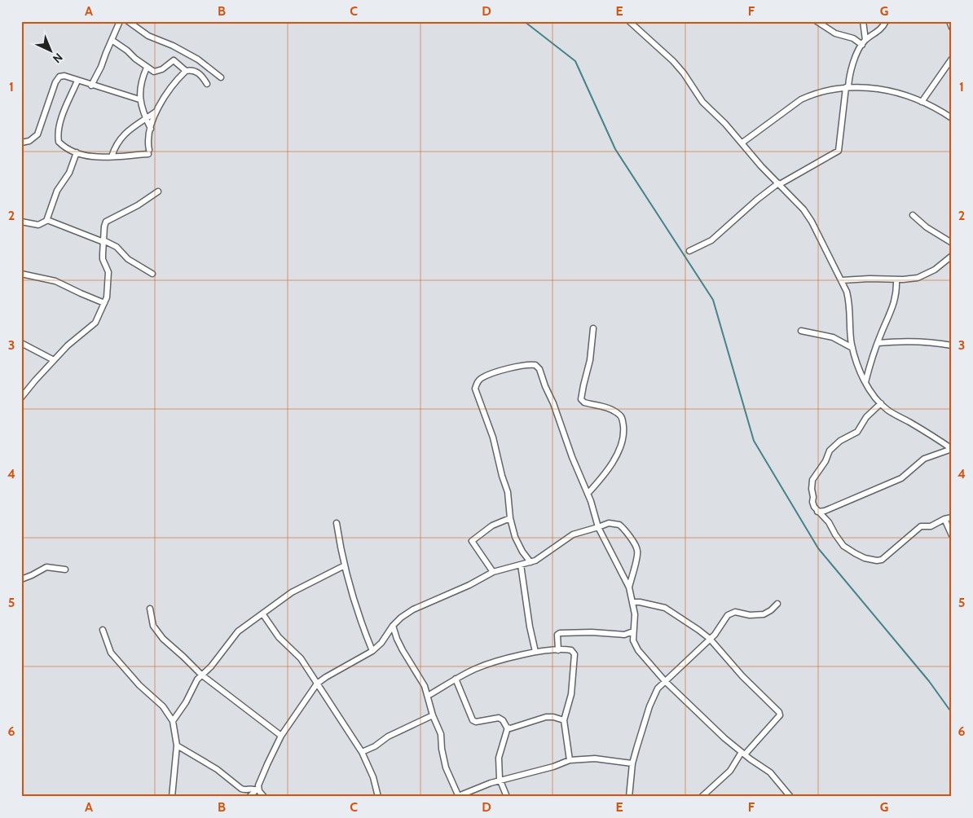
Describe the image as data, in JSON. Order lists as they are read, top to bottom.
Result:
{
  "north": "bottom right",
  "grid": {
    "columns": [
      "A",
      "B",
      "C",
      "D",
      "E",
      "F",
      "G"
    ],
    "rows": [
      "1",
      "2",
      "3",
      "4",
      "5",
      "6"
    ]
  }
}
